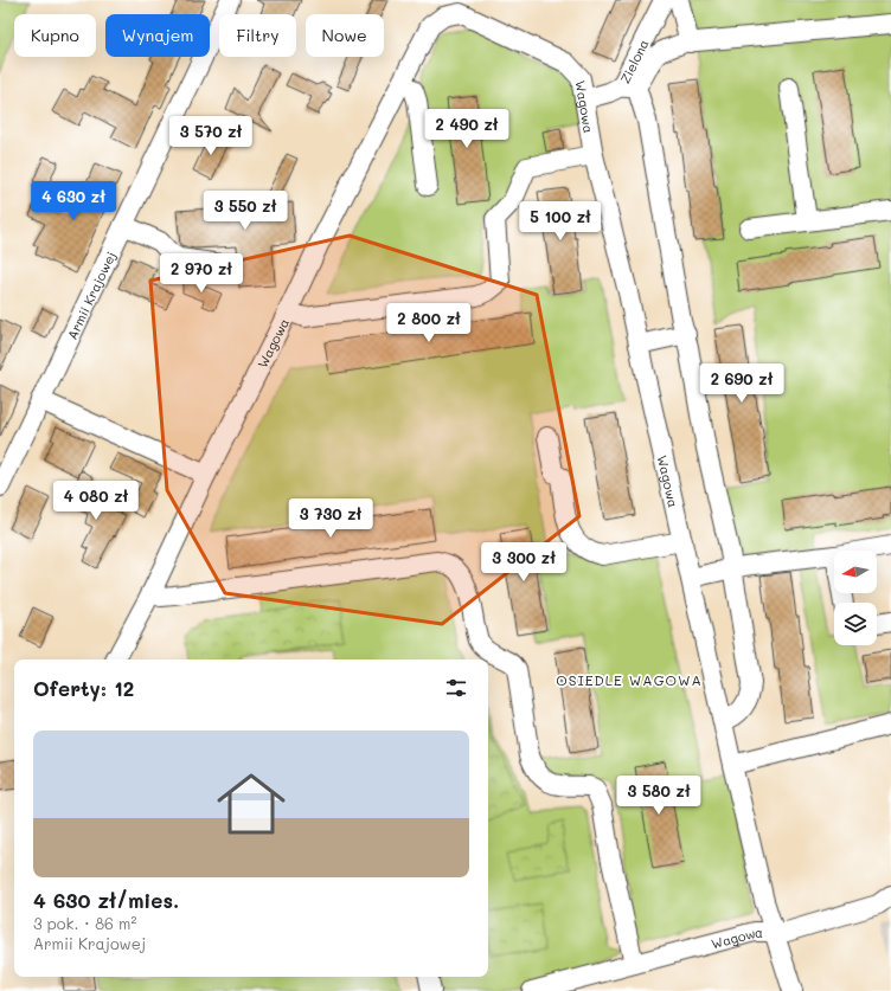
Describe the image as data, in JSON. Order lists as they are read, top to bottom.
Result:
{
  "streets": {
    "street": ["Zielona", "Wagowa", "Armii Krajowej"]
  },
  "crossings": [
    ["Zielona", "Wagowa"]
  ],
  "districts": ["OSIEDLE WAGOWA"],
  "north": "left",
  "page": {
    "chip": [
      "Kupno",
      "Wynajem",
      "Filtry",
      "Nowe"
    ],
    "price": [
      "2 490 zł",
      "3 570 zł",
      "4 630 zł",
      "3 550 zł",
      "5 100 zł",
      "2 970 zł",
      "2 800 zł",
      "2 690 zł",
      "4 080 zł",
      "3 730 zł",
      "3 300 zł",
      "3 580 zł"
    ],
    "heading": "Oferty: 12",
    "list": [
      {
        "name": "4 630 zł/mies.",
        "note": "3 pok. · 86 m² · Armii Krajowej"
      }
    ]
  }
}
